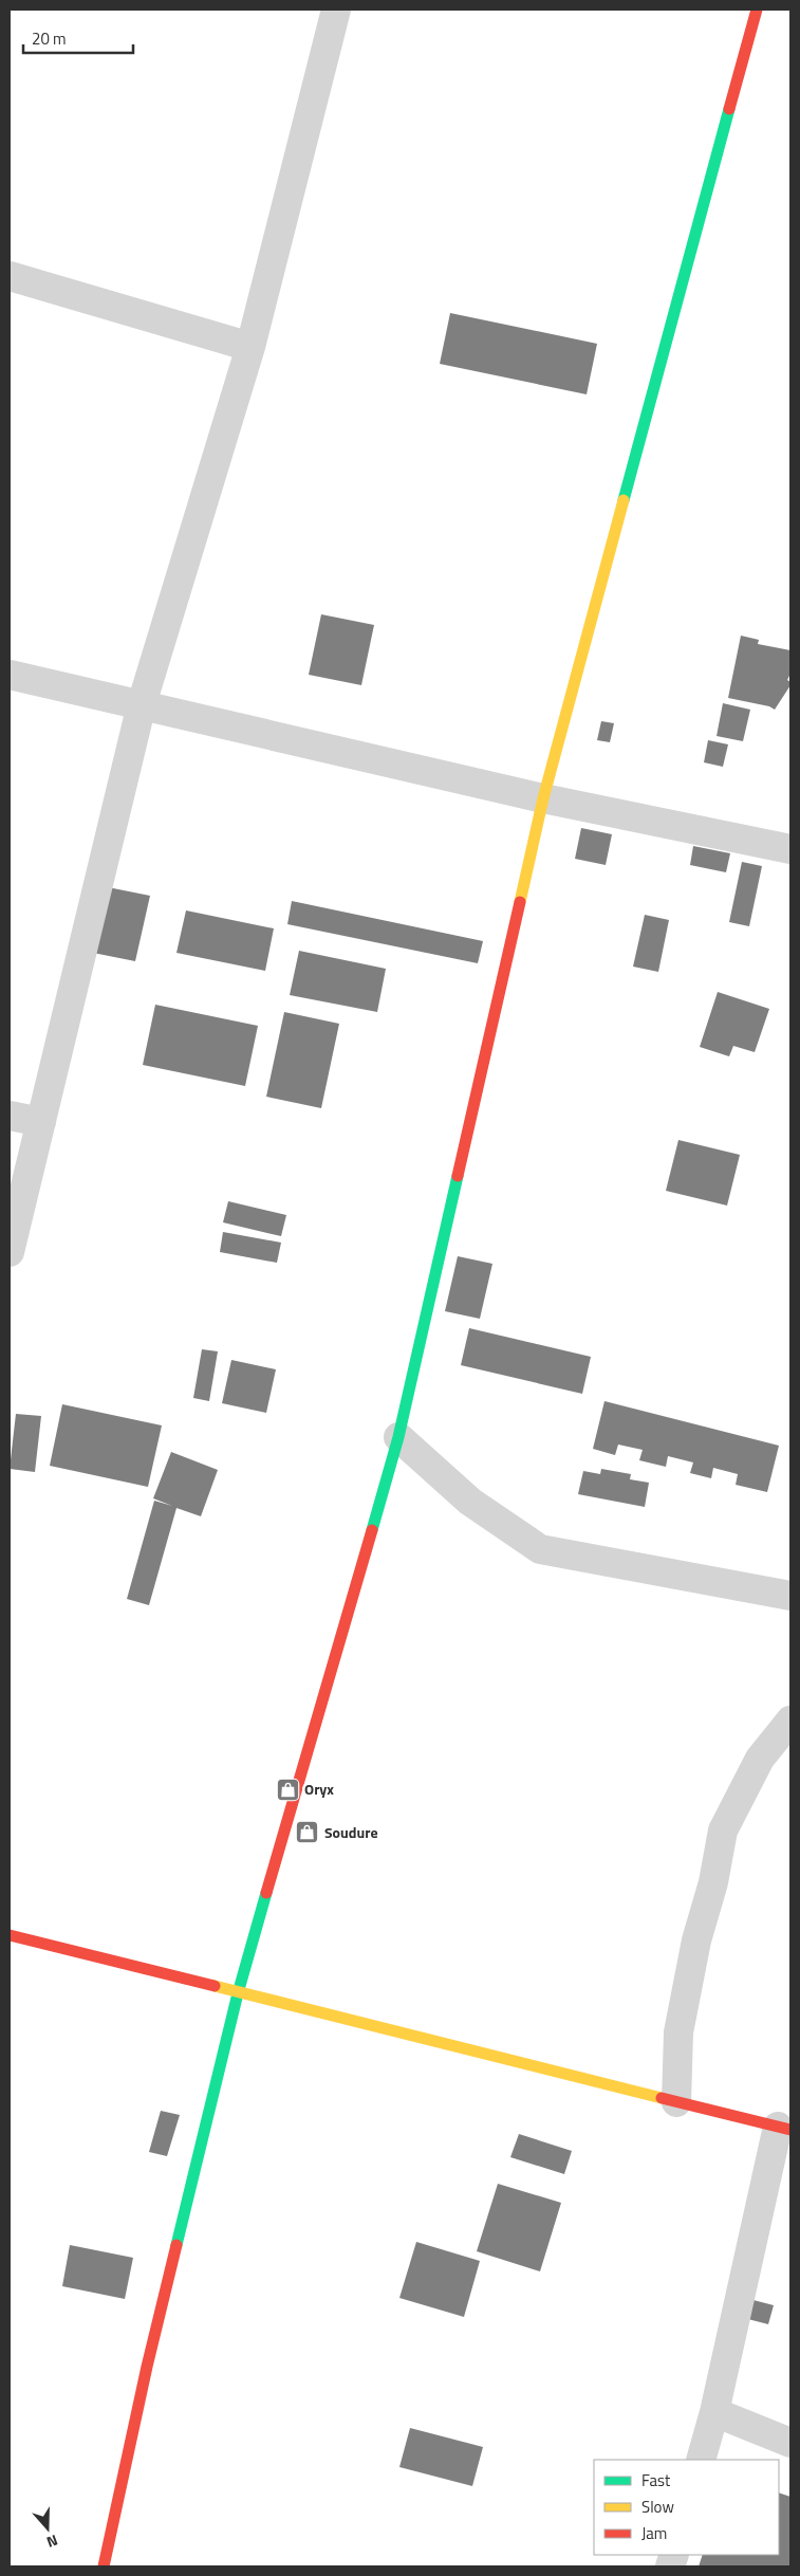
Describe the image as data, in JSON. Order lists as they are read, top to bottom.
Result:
{
  "places": {
    "shop": ["Oryx", "Soudure"]
  },
  "legend": ["Fast", "Slow", "Jam"],
  "scale_bar": "20 m",
  "north": "bottom"
}
